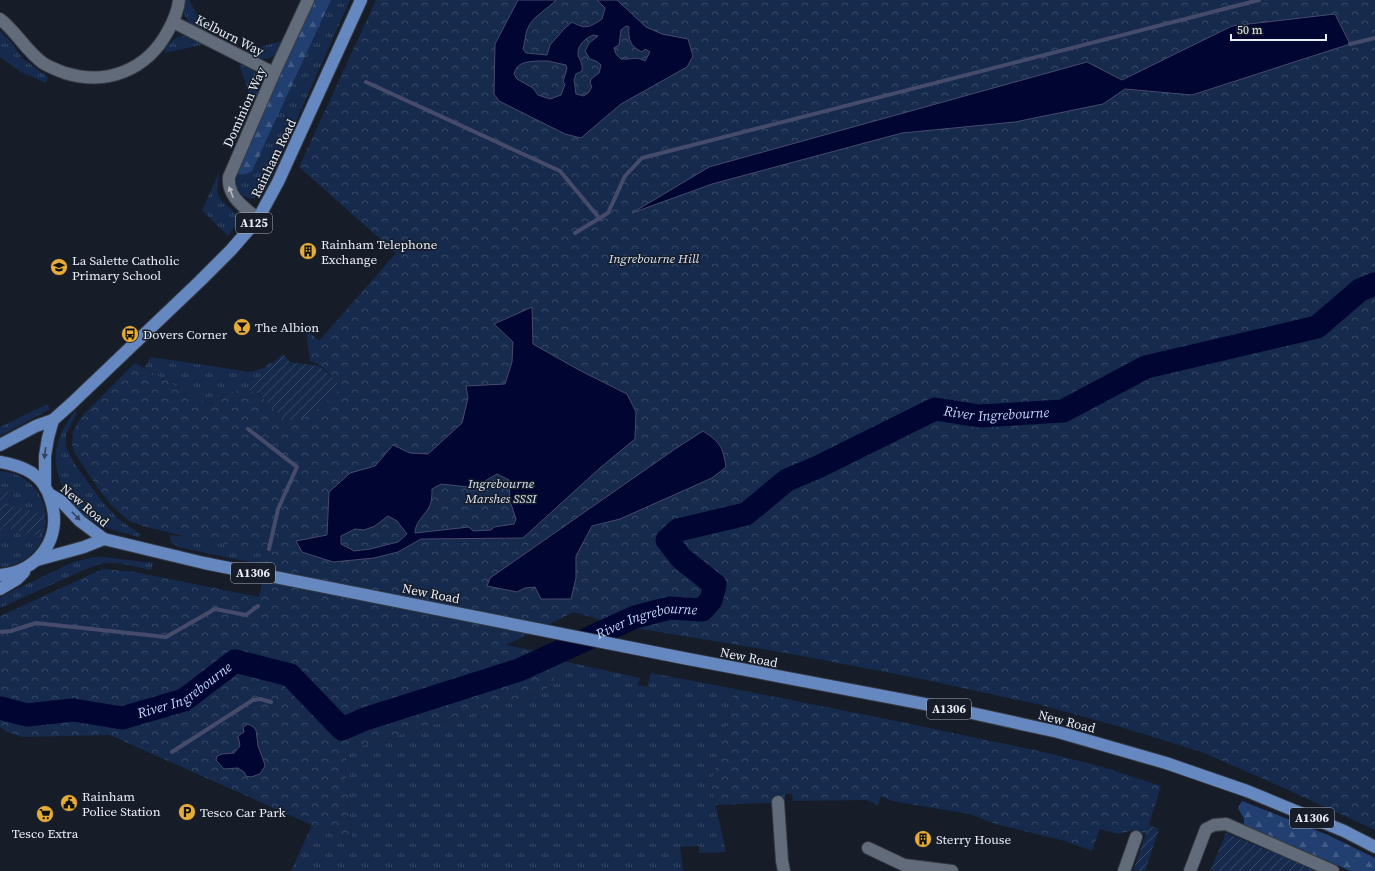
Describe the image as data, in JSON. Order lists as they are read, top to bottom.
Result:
{
  "streets": {
    "main road": [
      "Rainham Road",
      "A125",
      "New Road",
      "A1306"
    ],
    "street": ["Kelburn Way", "Dominion Way"]
  },
  "crossings": [
    ["Kelburn Way", "Dominion Way"],
    ["Dominion Way", "Rainham Road"]
  ],
  "one_way": ["Dominion Way"],
  "water": ["River Ingrebourne"],
  "parks": ["Ingrebourne Hill", "Ingrebourne Marshes SSSI"],
  "places": {
    "building": ["Rainham Telephone Exchange", "Sterry House"],
    "school or university": ["La Salette Catholic Primary School"],
    "bar": ["The Albion"],
    "bus stop": ["Dovers Corner"],
    "public building": ["Rainham Police Station"],
    "parking": ["Tesco Car Park"],
    "supermarket": ["Tesco Extra"]
  },
  "scale_bar": "50 m"
}
